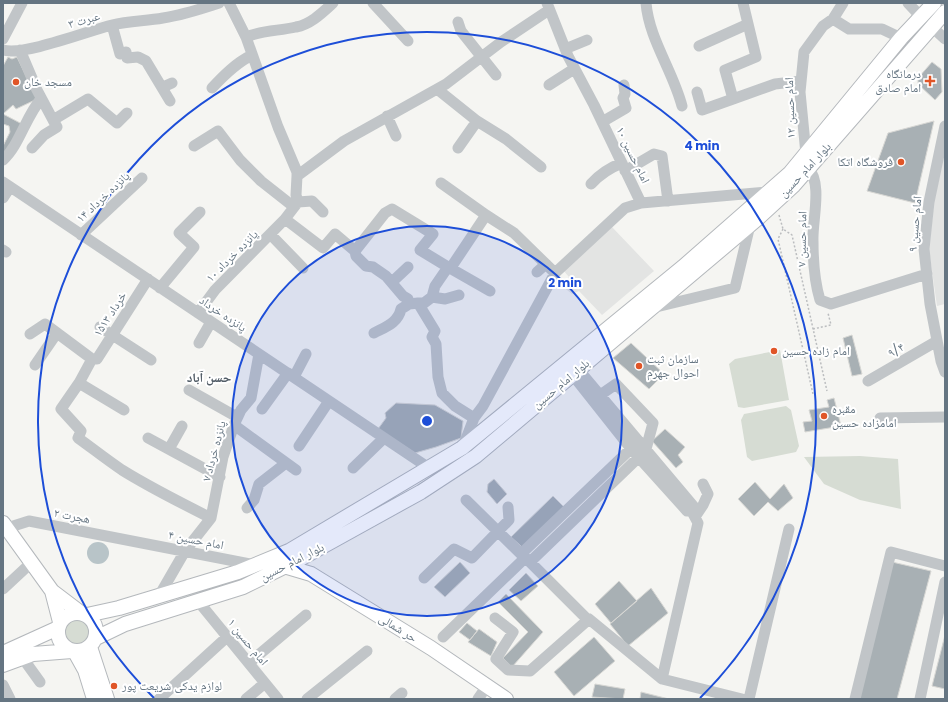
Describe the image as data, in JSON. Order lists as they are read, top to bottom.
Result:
{
  "streets": {
    "main road": ["بلوار امام حسین", "حر شمالی"],
    "street": [
      "عبرت ۳",
      "امام حسین ۱۲",
      "امام حسین ۱۰",
      "پانزده خرداد ۱۴",
      "امام حسین ۹",
      "امام حسین ۷",
      "پانزده خرداد ۱۰",
      "۱۵خرداد ۱۳",
      "پانزده خرداد",
      "۹/۴",
      "پانزده خرداد ۷",
      "هجرت ۲",
      "امام حسین ۴",
      "امام حسین ۱"
    ]
  },
  "crossings": [
    ["امام حسین ۱۲", "بلوار امام حسین"],
    ["امام حسین ۱۰", "بلوار امام حسین"],
    ["بلوار امام حسین", "امام حسین ۷"],
    ["بلوار امام حسین", "پانزده خرداد"],
    ["بلوار امام حسین", "پانزده خرداد ۷"],
    ["بلوار امام حسین", "امام حسین ۴"],
    ["بلوار امام حسین", "حر شمالی"],
    ["بلوار امام حسین", "امام حسین ۱"],
    ["پانزده خرداد ۱۴", "پانزده خرداد"],
    ["امام حسین ۹", "۹/۴"],
    ["پانزده خرداد ۱۰", "پانزده خرداد"],
    ["۱۵خرداد ۱۳", "پانزده خرداد"],
    ["پانزده خرداد", "پانزده خرداد ۷"],
    ["پانزده خرداد ۷", "امام حسین ۴"],
    ["هجرت ۲", "امام حسین ۴"]
  ],
  "districts": ["حسن آباد"],
  "places": {
    "health": ["درمانگاه امام صادق"],
    "other": [
      "مسجد خان",
      "فروشگاه اتکا",
      "امام زاده حسین",
      "سازمان ثبت احوال جهرم",
      "مقبره امامزاده حسین",
      "لوازم یدکی شریعت پور"
    ]
  },
  "rings": ["4 min", "2 min"]
}
